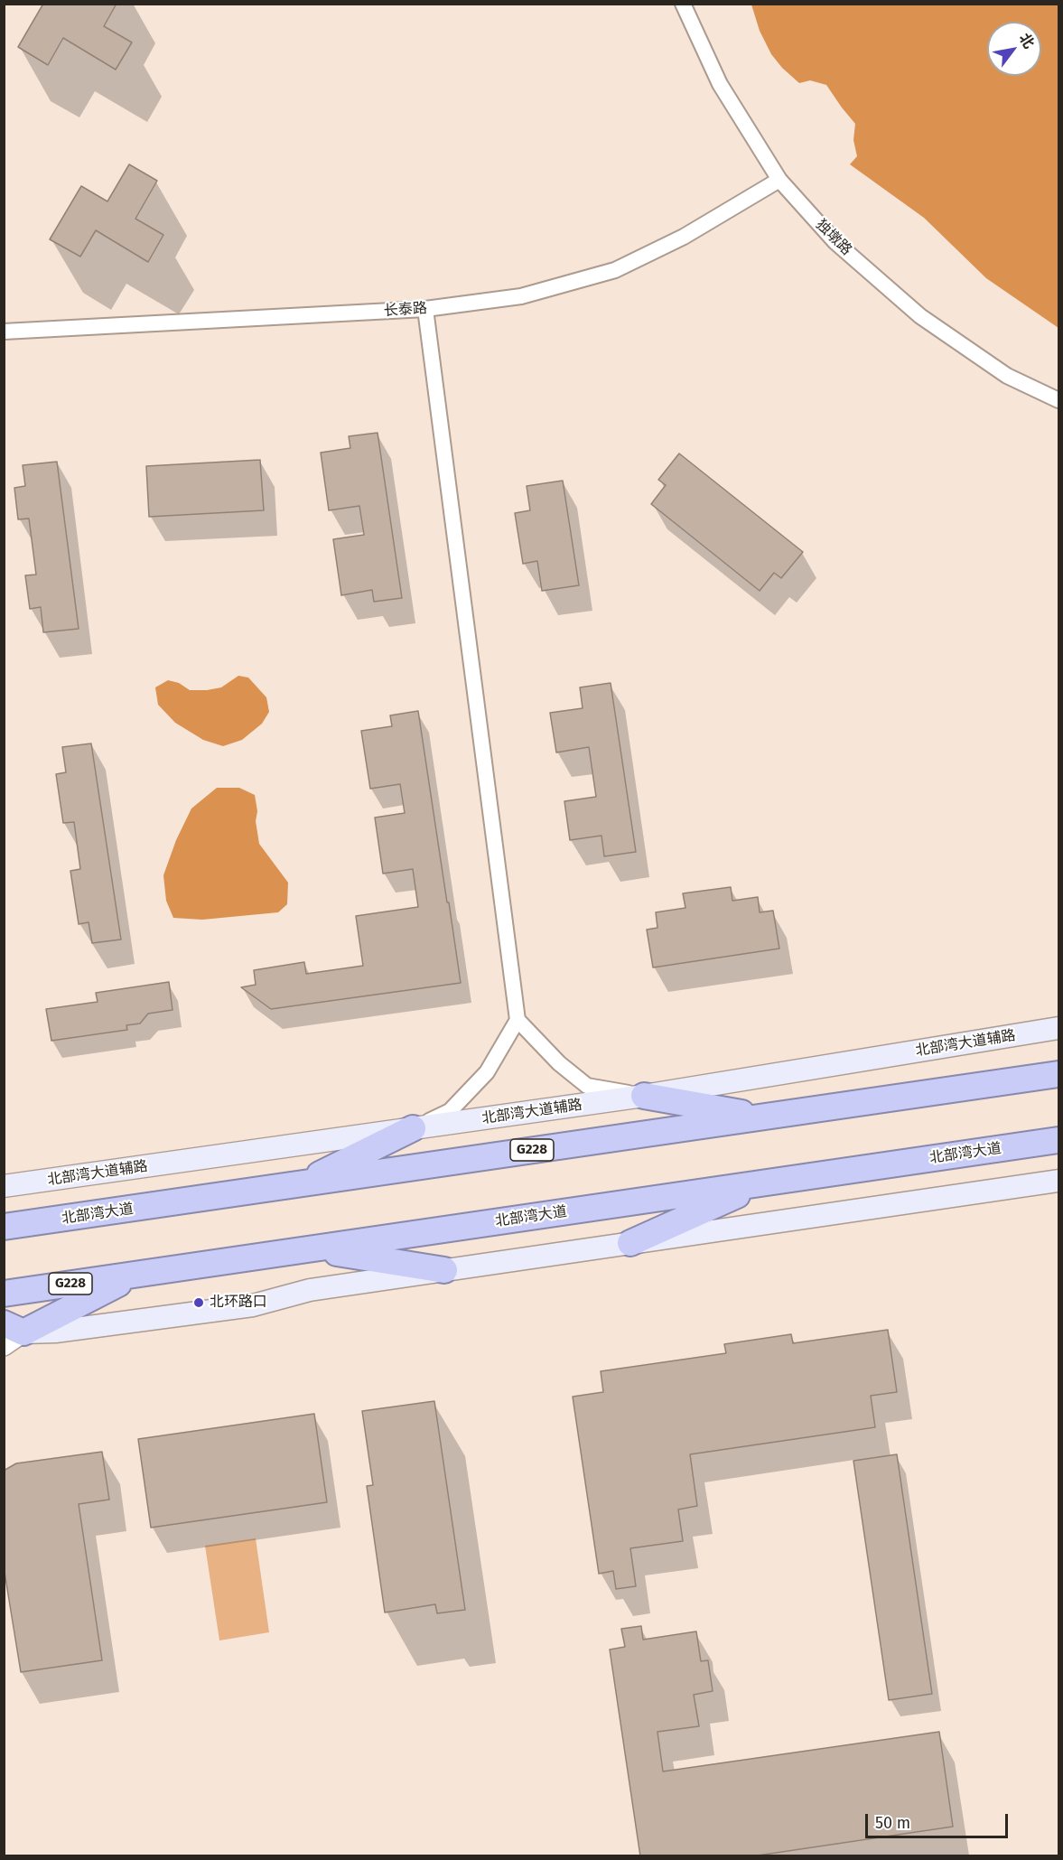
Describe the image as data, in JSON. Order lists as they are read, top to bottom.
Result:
{
  "streets": {
    "highway": ["G228", "北部湾大道"],
    "main road": ["北部湾大道辅路"],
    "street": ["独墩路", "长泰路"]
  },
  "crossings": [
    ["独墩路", "长泰路"]
  ],
  "places": ["北环路口"],
  "scale_bar": "50 m",
  "north": "top right"
}
